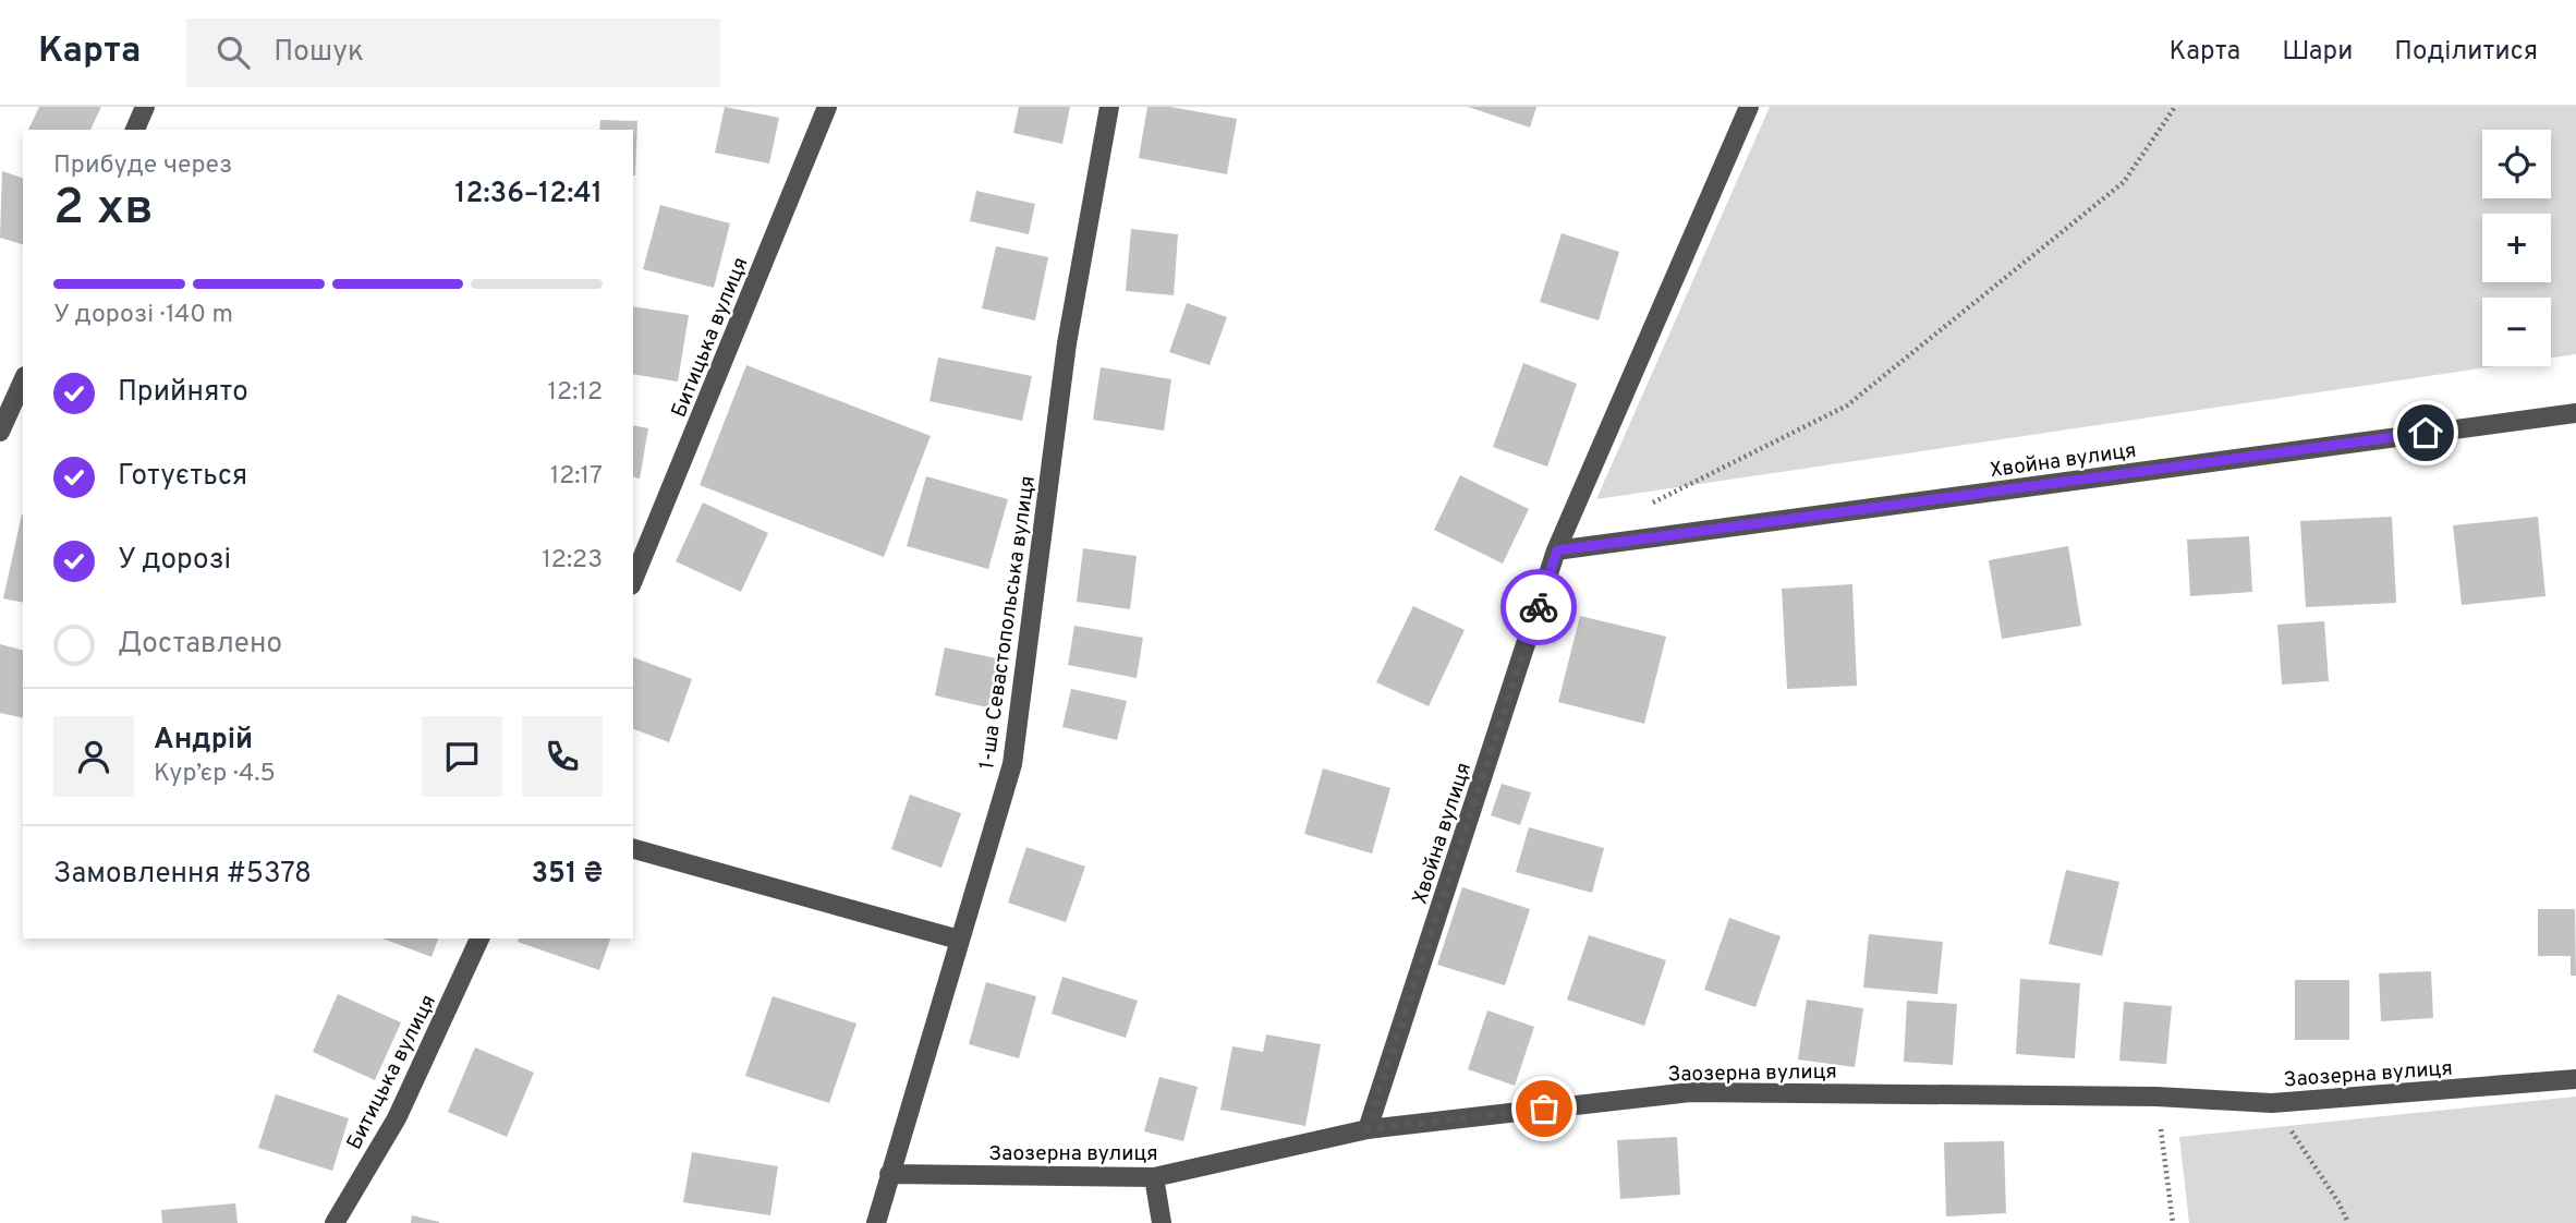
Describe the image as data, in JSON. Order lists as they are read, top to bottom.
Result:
{
  "streets": {
    "street": [
      "Битицька вулиця",
      "Хвойна вулиця",
      "1-ша Севастопольська вулиця",
      "Заозерна вулиця"
    ]
  },
  "crossings": [
    ["Хвойна вулиця", "Заозерна вулиця"],
    ["1-ша Севастопольська вулиця", "Заозерна вулиця"]
  ],
  "page": {
    "header": "Карта",
    "search": "Пошук",
    "nav": ["Карта", "Шари", "Поділитися"],
    "map_buttons": ["+", "−"],
    "heading": ["2 хв", "Прибуде через", "12:36–12:41"],
    "panel": [
      "Андрій",
      "Кур’єр · 4.5",
      "Замовлення #5378",
      "351 ₴"
    ],
    "bar": "У дорозі · 140 m",
    "list": [
      ["Прийнято", "12:12"],
      ["Готується", "12:17"],
      ["У дорозі", "12:23"],
      "Доставлено"
    ]
  }
}
